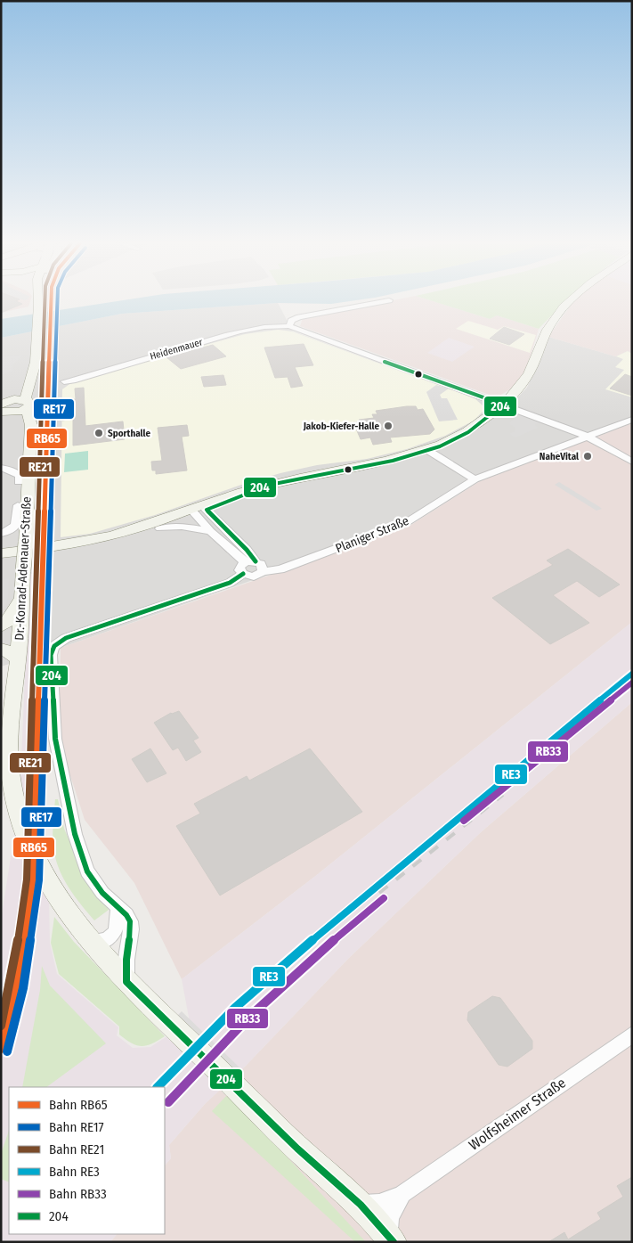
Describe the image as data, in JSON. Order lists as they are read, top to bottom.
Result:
{
  "streets": {
    "street": [
      "Heidenmauer",
      "Planiger Straße",
      "Dr.-Konrad-Adenauer-Straße",
      "Wolfsheimer Straße"
    ]
  },
  "crossings": [
    ["Heidenmauer", "Planiger Straße"]
  ],
  "places": ["Jakob-Kiefer-Halle", "Sporthalle", "NaheVital"],
  "lines": [
    "rail line RB65",
    "rail line RE17",
    "rail line RE21",
    "transit line 204",
    "rail line RE3",
    "rail line RB33"
  ],
  "legend": [
    "Bahn RB65",
    "Bahn RE17",
    "Bahn RE21",
    "Bahn RE3",
    "Bahn RB33",
    "204"
  ]
}
